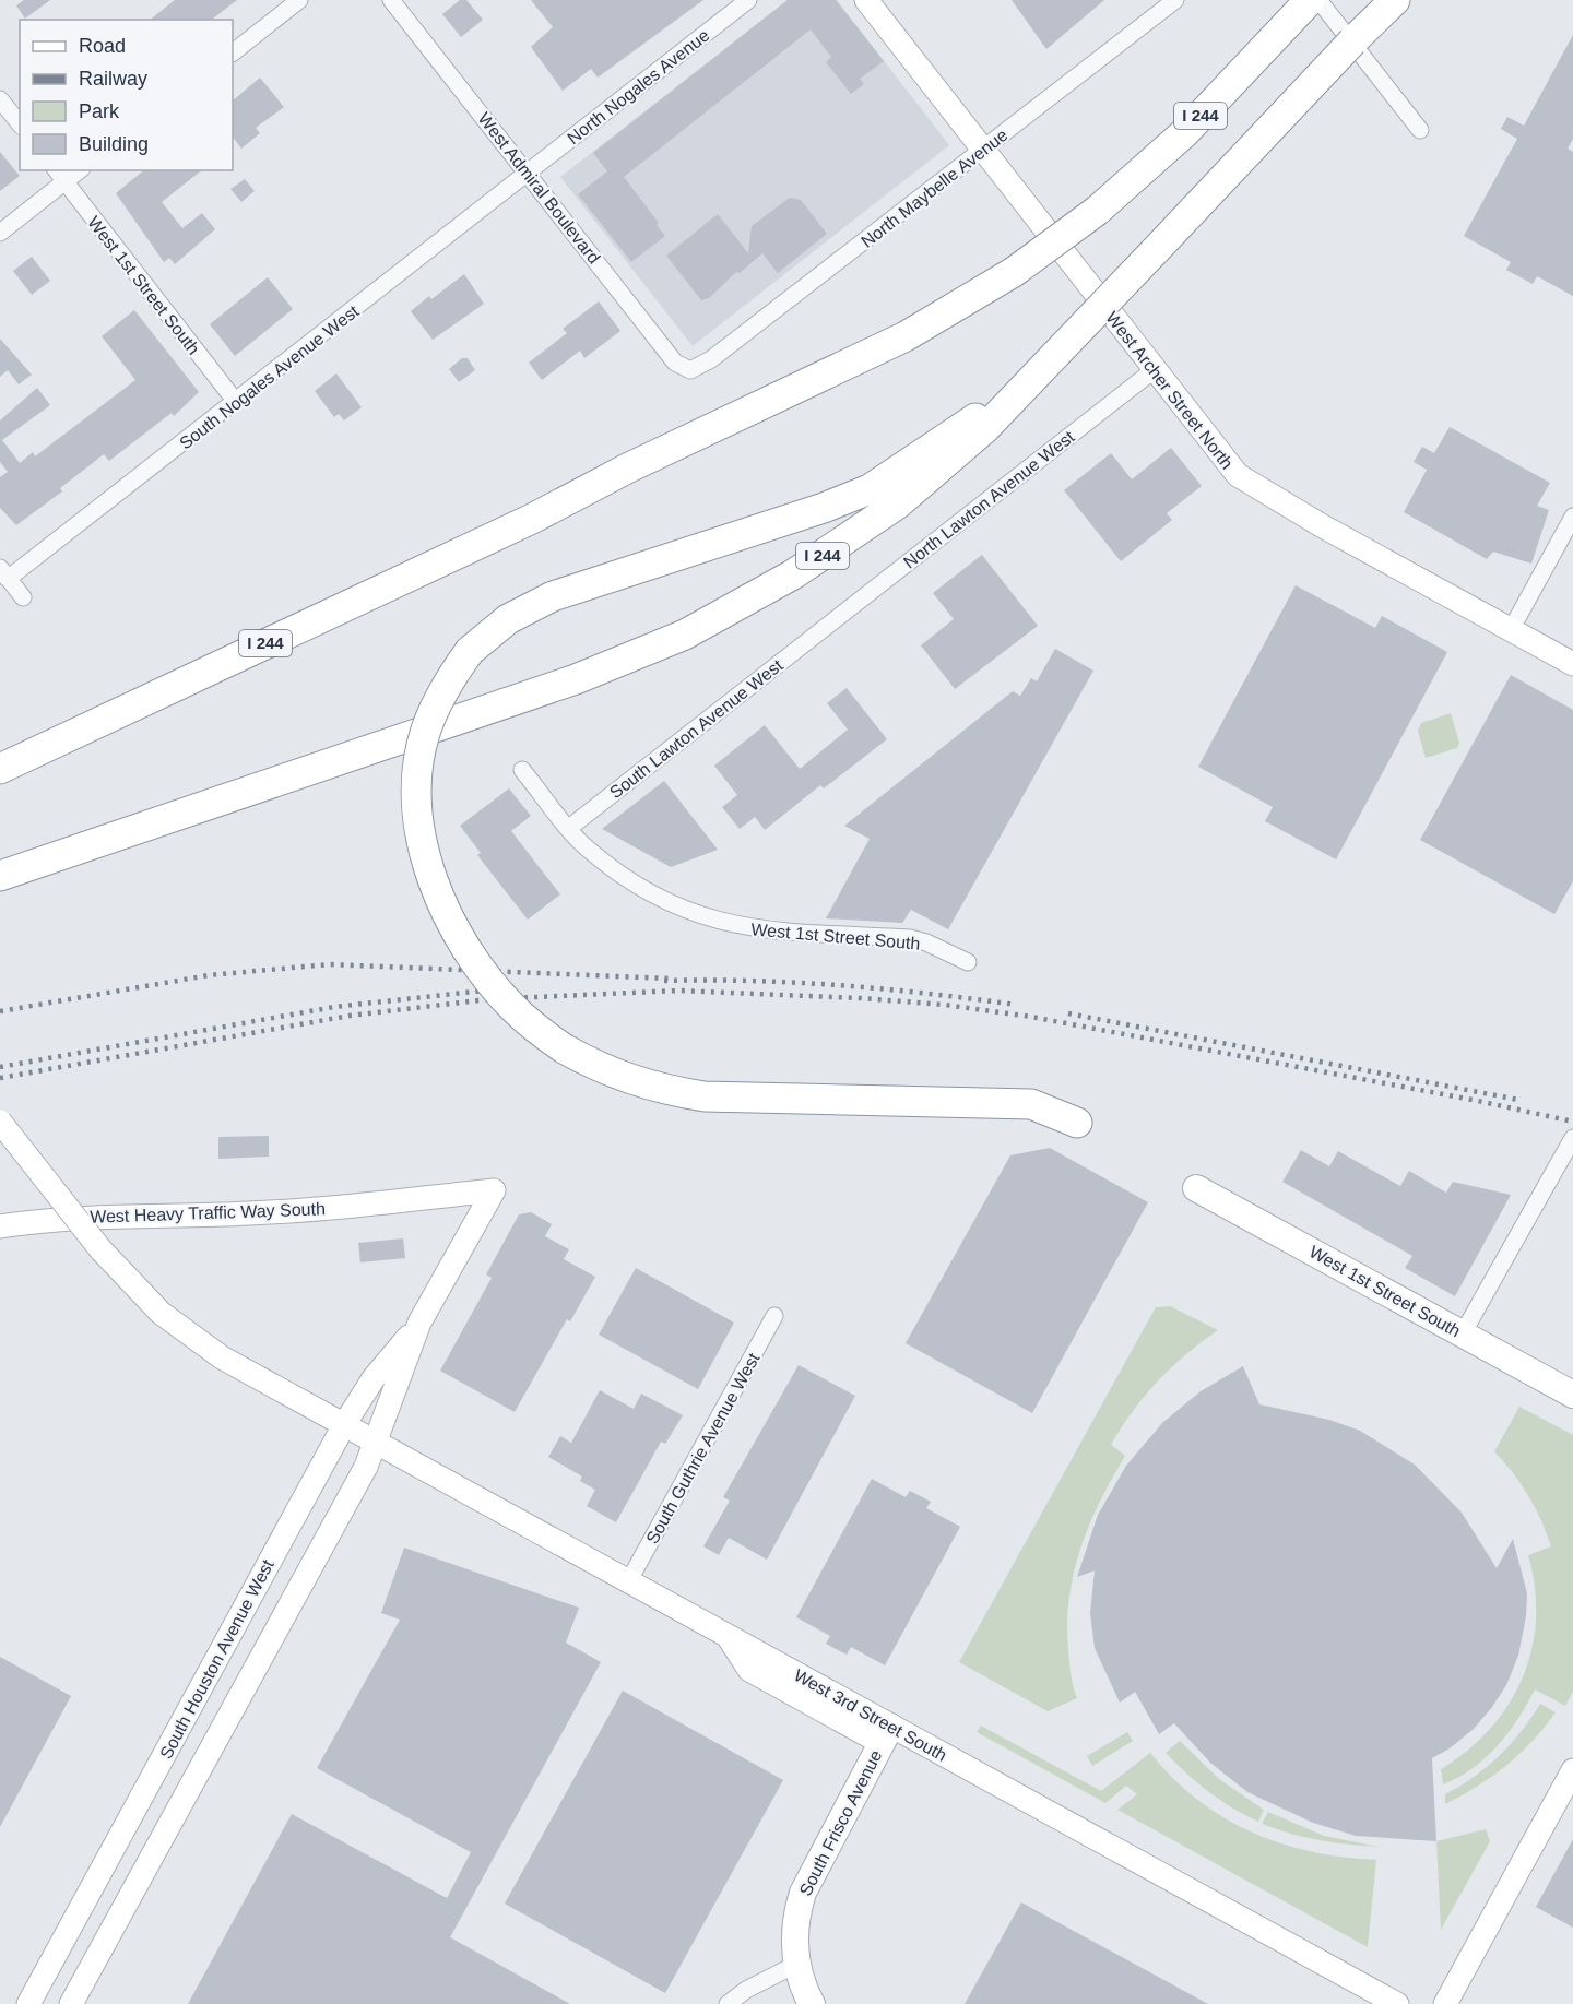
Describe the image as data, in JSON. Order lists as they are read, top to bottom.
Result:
{
  "streets": {
    "highway": ["I 244"],
    "main road": [
      "West 1st Street South",
      "West Archer Street North",
      "West Heavy Traffic Way South",
      "South Houston Avenue West",
      "West 3rd Street South",
      "South Frisco Avenue"
    ],
    "street": [
      "North Nogales Avenue",
      "West Admiral Boulevard",
      "North Maybelle Avenue",
      "South Nogales Avenue West",
      "North Lawton Avenue West",
      "South Lawton Avenue West",
      "South Guthrie Avenue West"
    ]
  },
  "crossings": [
    ["North Nogales Avenue", "West Admiral Boulevard"],
    ["North Nogales Avenue", "South Nogales Avenue West"],
    ["West Admiral Boulevard", "North Maybelle Avenue"],
    ["West Admiral Boulevard", "South Nogales Avenue West"],
    ["North Maybelle Avenue", "West Archer Street North"],
    ["West 1st Street South", "South Nogales Avenue West"],
    ["West 1st Street South", "South Lawton Avenue West"],
    ["West Archer Street North", "North Lawton Avenue West"],
    ["North Lawton Avenue West", "South Lawton Avenue West"],
    ["West Heavy Traffic Way South", "South Houston Avenue West"],
    ["South Guthrie Avenue West", "West 3rd Street South"],
    ["South Houston Avenue West", "West 3rd Street South"],
    ["West 3rd Street South", "South Frisco Avenue"]
  ],
  "legend": [
    "Road",
    "Railway",
    "Park",
    "Building"
  ]
}
